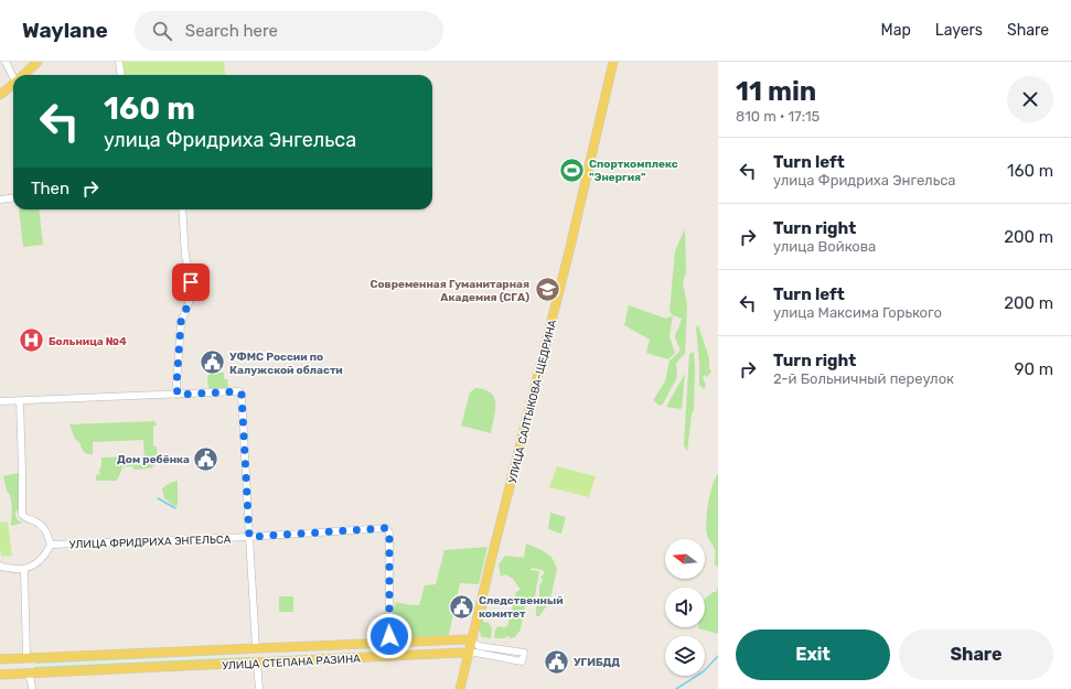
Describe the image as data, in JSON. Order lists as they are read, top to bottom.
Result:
{
  "streets": {
    "main road": ["УЛИЦА САЛТЫКОВА-ЩЕДРИНА", "УЛИЦА СТЕПАНА РАЗИНА"],
    "street": ["УЛИЦА ФРИДРИХА ЭНГЕЛЬСА"]
  },
  "crossings": [
    ["УЛИЦА САЛТЫКОВА-ЩЕДРИНА", "УЛИЦА СТЕПАНА РАЗИНА"],
    ["УЛИЦА ФРИДРИХА ЭНГЕЛЬСА", "УЛИЦА СТЕПАНА РАЗИНА"]
  ],
  "places": {
    "sports": ["Спорткомплекс \"Энергия\""],
    "school or university": ["Современная Гуманитарная Академия (СГА)"],
    "hospital": ["Больница №4"],
    "public building": [
      "УФМС России по Калужской области",
      "Дом ребёнка",
      "Следственный комитет",
      "УГИБДД"
    ]
  },
  "north": "left",
  "page": {
    "header": "Waylane",
    "search": "Search here",
    "nav": ["Map", "Layers", "Share"],
    "heading": ["11 min", "810 m · 17:15"],
    "turn": ["160 m", "улица Фридриха Энгельса"],
    "list": [
      {
        "name": "Turn left",
        "note": "улица Фридриха Энгельса",
        "value": "160 m"
      },
      {
        "name": "Turn right",
        "note": "улица Войкова",
        "value": "200 m"
      },
      {
        "name": "Turn left",
        "note": "улица Максима Горького",
        "value": "200 m"
      },
      {
        "name": "Turn right",
        "note": "2-й Больничный переулок",
        "value": "90 m"
      }
    ],
    "then": "Then",
    "buttons": ["Exit", "Share"]
  }
}
